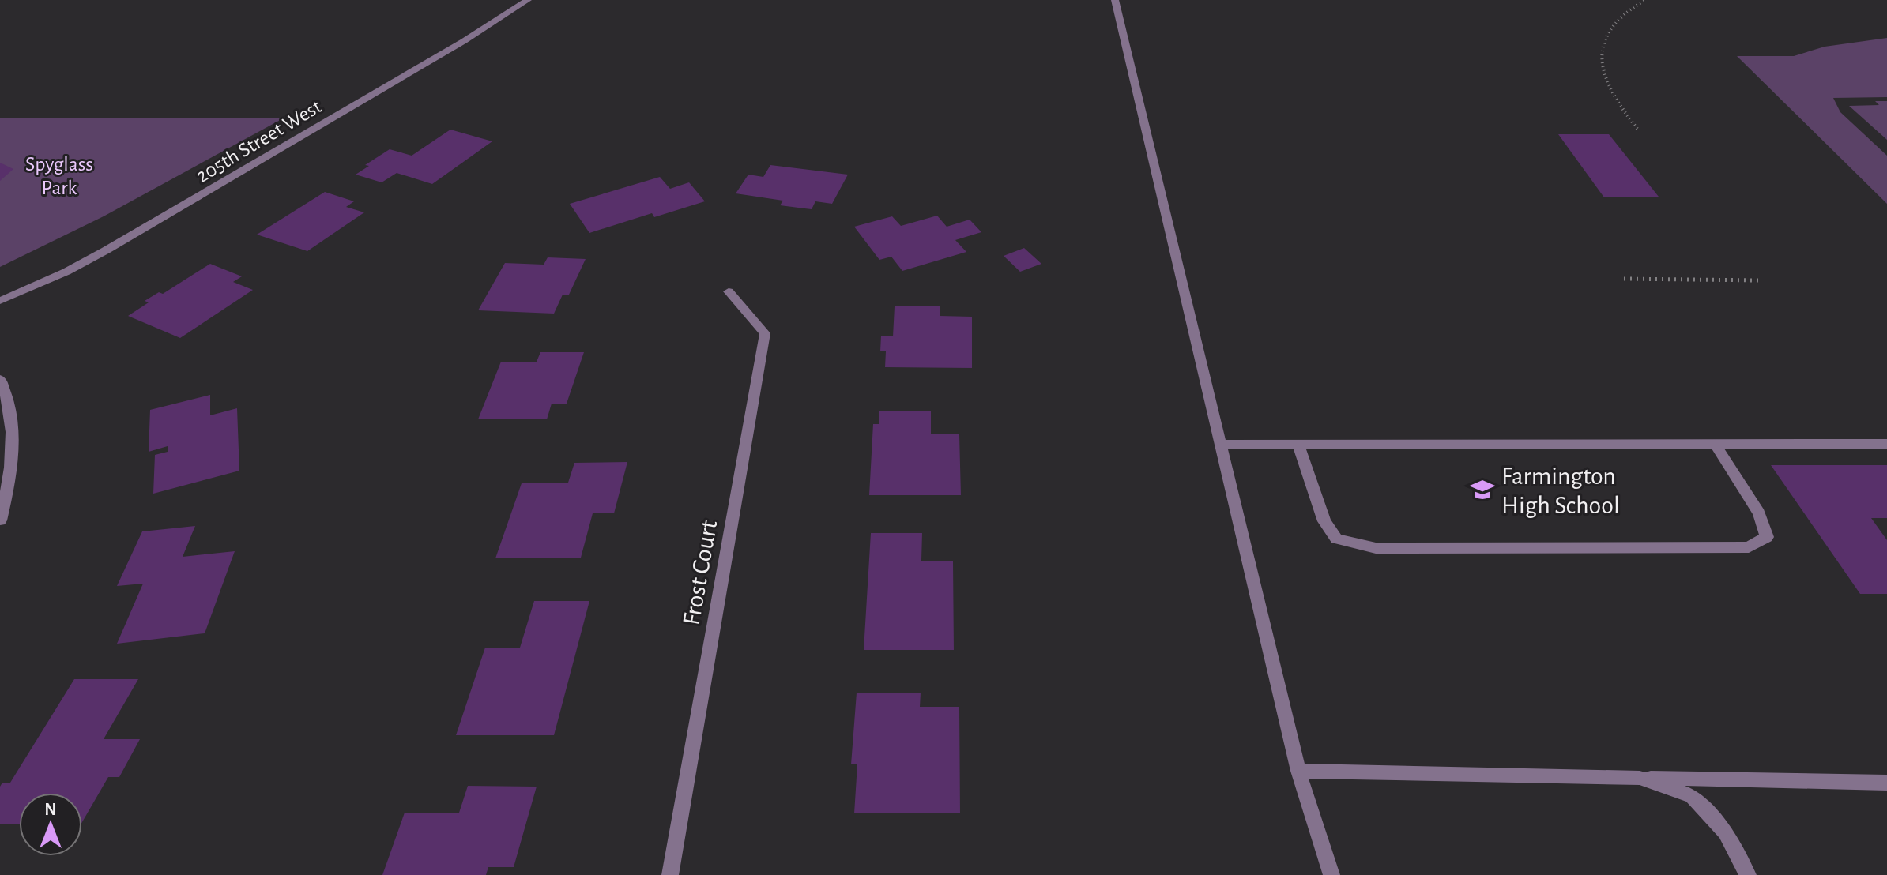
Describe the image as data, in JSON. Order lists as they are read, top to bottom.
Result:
{
  "streets": {
    "street": ["205th Street West", "Frost Court"]
  },
  "parks": ["Spyglass Park"],
  "places": {
    "school or university": ["Farmington High School"]
  },
  "north": "top"
}
